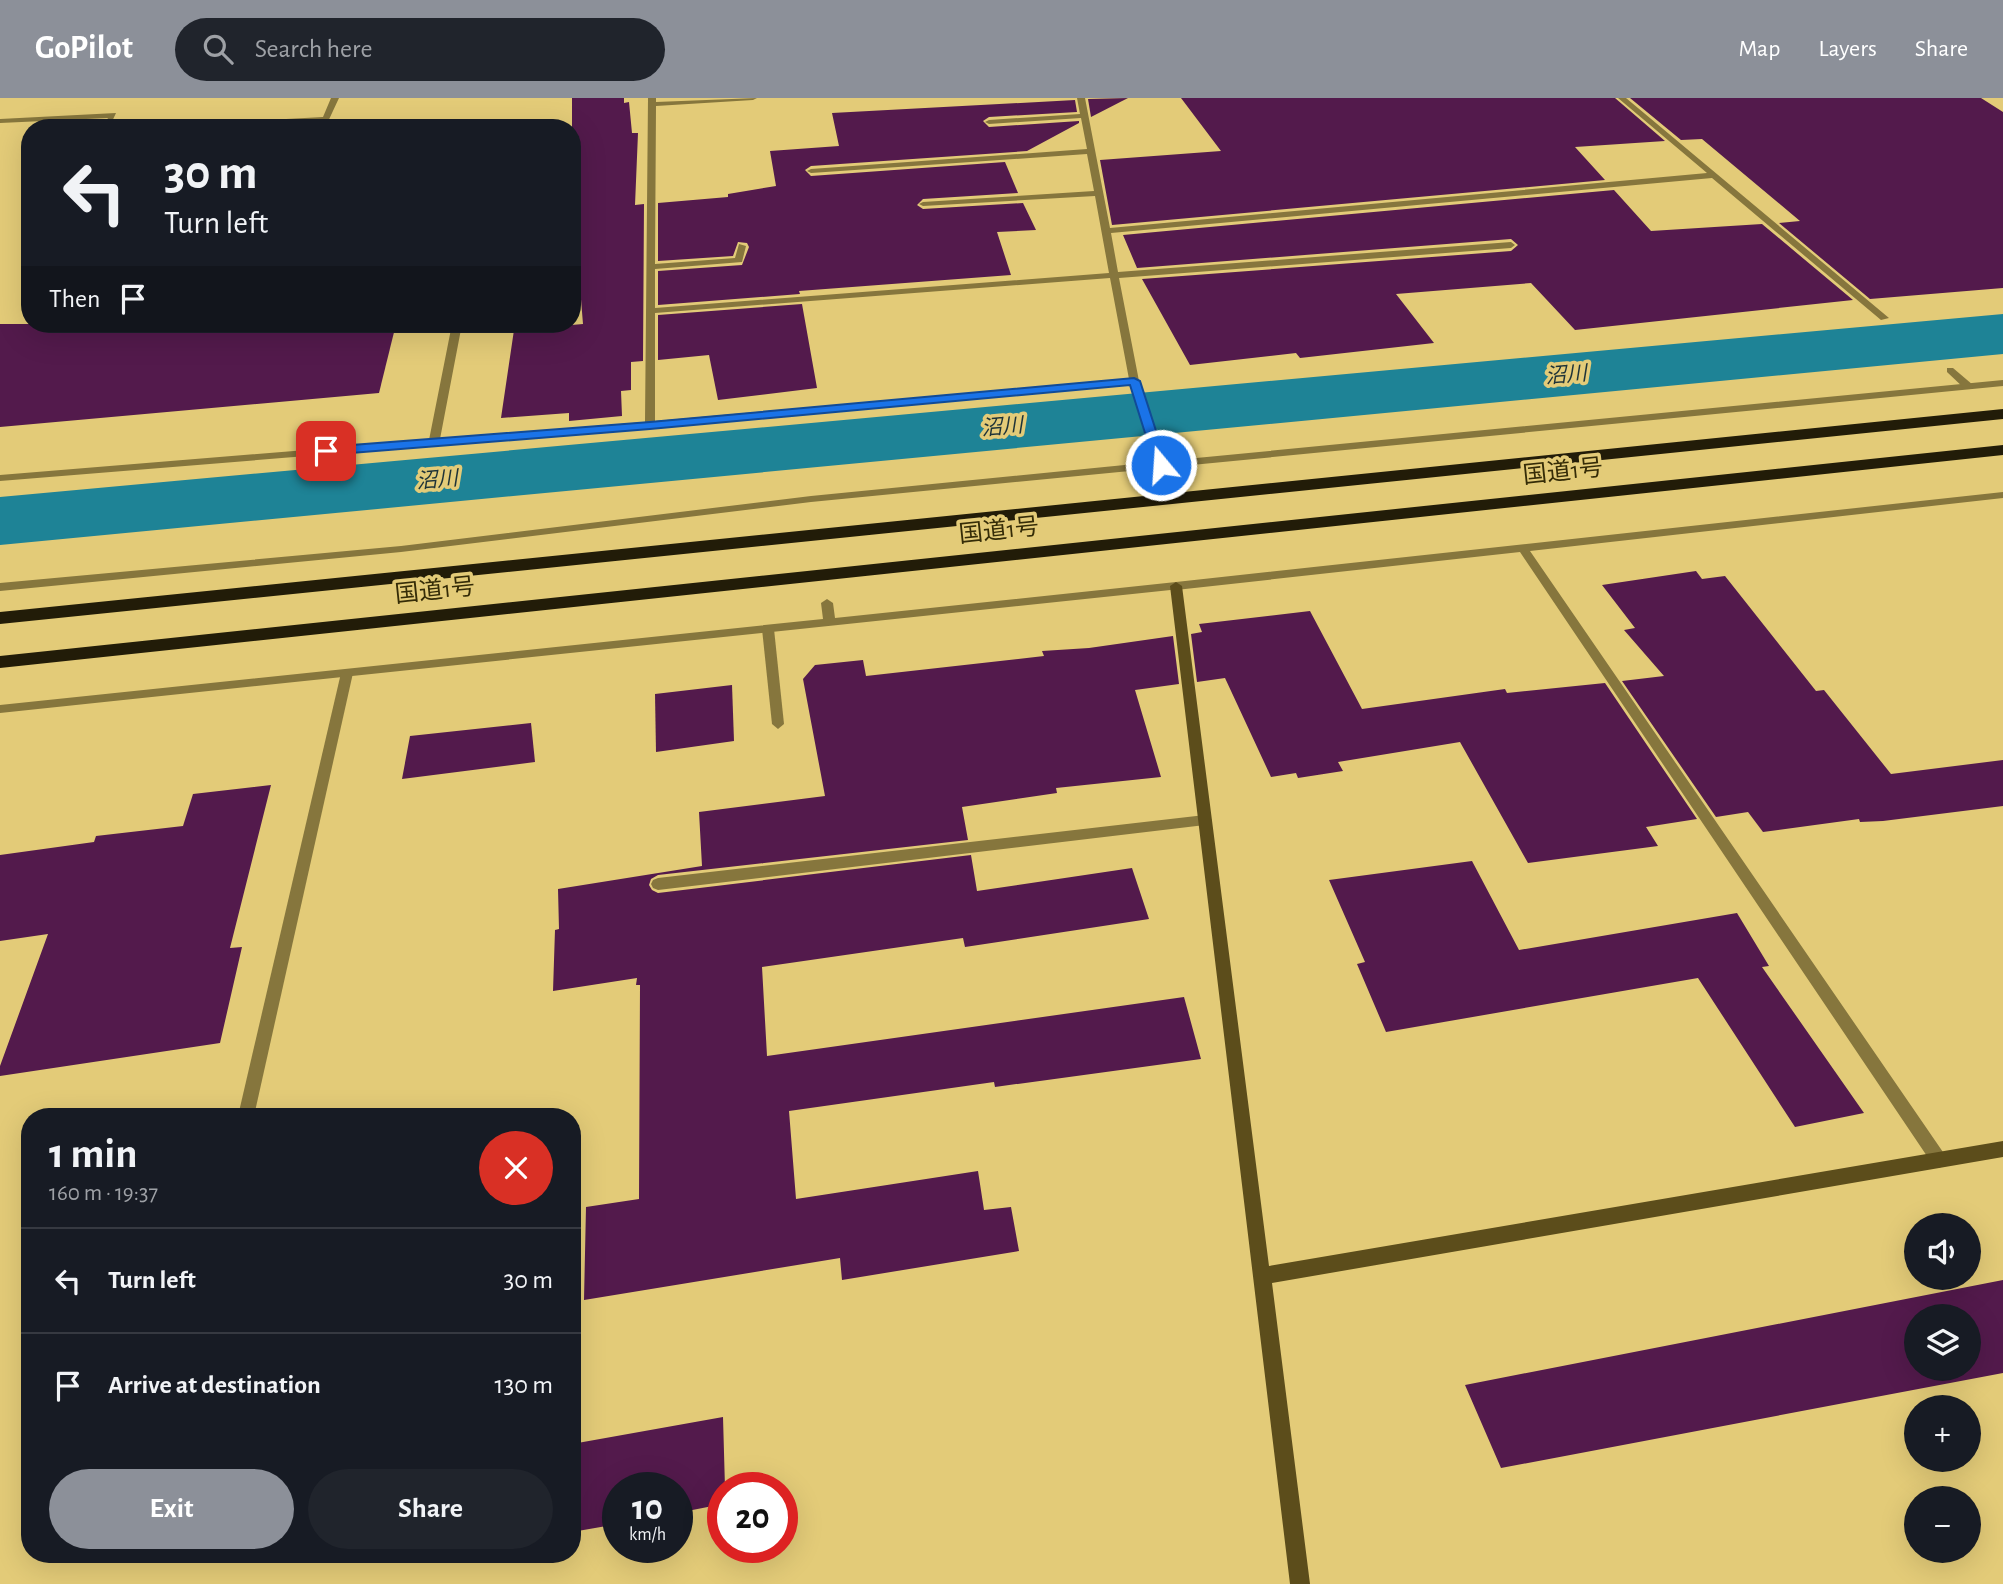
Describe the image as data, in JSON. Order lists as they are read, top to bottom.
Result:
{
  "streets": {
    "highway": ["国道1号"]
  },
  "water": ["沼川"],
  "page": {
    "header": "GoPilot",
    "search": "Search here",
    "nav": ["Map", "Layers", "Share"],
    "turn": ["30 m", "Turn left"],
    "then": "Then",
    "heading": ["1 min", "160 m · 19:37"],
    "map_buttons": ["+", "−"],
    "list": [
      {
        "name": "Turn left",
        "value": "30 m"
      },
      {
        "name": "Arrive at destination",
        "value": "130 m"
      }
    ],
    "buttons": ["Exit", "Share"],
    "speed": "10 km/h",
    "limit": "20"
  }
}
